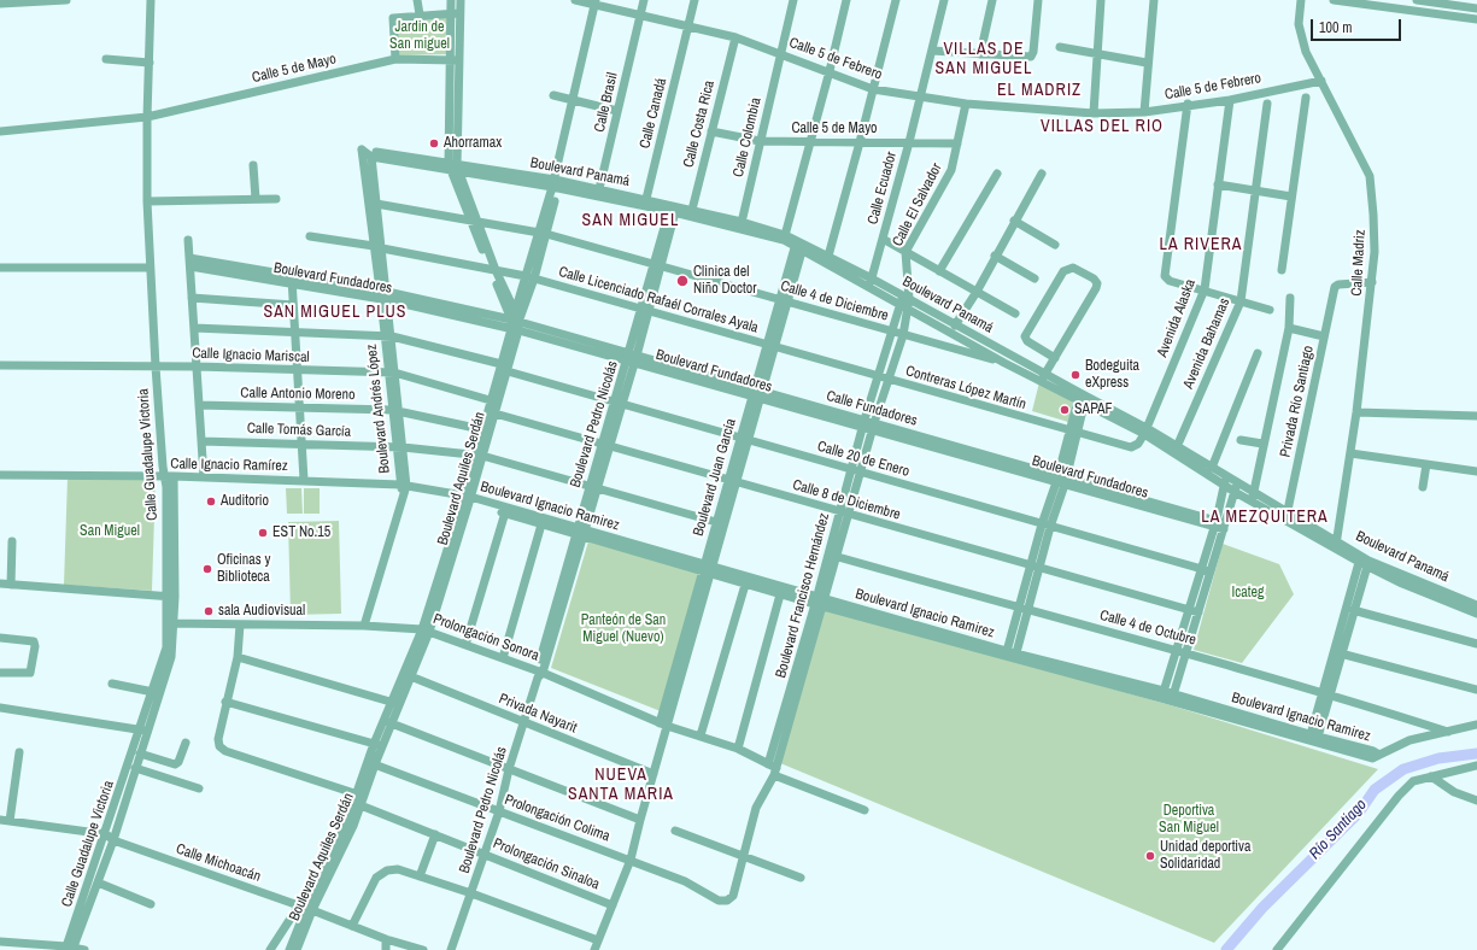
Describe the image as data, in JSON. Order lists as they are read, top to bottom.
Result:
{
  "streets": {
    "street": [
      "Calle 5 de Febrero",
      "Calle 5 de Mayo",
      "Calle Brasil",
      "Calle Canadá",
      "Calle Costa Rica",
      "Calle Colombia",
      "Boulevard Panamá",
      "Calle Ecuador",
      "Calle El Salvador",
      "Calle Madriz",
      "Boulevard Fundadores",
      "Calle Licenciado Rafaél Corrales Ayala",
      "Calle 4 de Diciembre",
      "Avenida Alaska",
      "Avenida Bahamas",
      "Calle Ignacio Mariscal",
      "Contreras López Martín",
      "Calle Antonio Moreno",
      "Privada Río Santiago",
      "Boulevard Andrés López",
      "Calle Fundadores",
      "Boulevard Pedro Nicolás",
      "Calle Tomás García",
      "Calle Guadalupe Victoria",
      "Calle 20 de Enero",
      "Calle Ignacio Ramírez",
      "Boulevard Juan García",
      "Boulevard Aquiles Serdán",
      "Calle 8 de Diciembre",
      "Boulevard Ignacio Ramirez",
      "Boulevard Francisco Hernández",
      "Calle 4 de Octubre",
      "Prolongación Sonora",
      "Privada Nayarit",
      "Prolongación Colima",
      "Calle Michoacán",
      "Prolongación Sinaloa"
    ]
  },
  "crossings": [
    ["Calle 5 de Febrero", "Calle Brasil"],
    ["Calle 5 de Febrero", "Calle Canadá"],
    ["Calle 5 de Febrero", "Calle Costa Rica"],
    ["Calle 5 de Febrero", "Calle Colombia"],
    ["Calle 5 de Febrero", "Calle Ecuador"],
    ["Calle 5 de Febrero", "Calle El Salvador"],
    ["Calle 5 de Febrero", "Calle Madriz"],
    ["Calle 5 de Febrero", "Avenida Alaska"],
    ["Calle 5 de Mayo", "Calle Costa Rica"],
    ["Calle 5 de Mayo", "Calle Colombia"],
    ["Calle 5 de Mayo", "Calle Ecuador"],
    ["Calle 5 de Mayo", "Calle El Salvador"],
    ["Calle 5 de Mayo", "Calle Guadalupe Victoria"],
    ["Calle Brasil", "Boulevard Panamá"],
    ["Calle Canadá", "Boulevard Panamá"],
    ["Calle Costa Rica", "Boulevard Panamá"],
    ["Calle Colombia", "Boulevard Panamá"],
    ["Boulevard Panamá", "Calle Ecuador"],
    ["Boulevard Panamá", "Calle El Salvador"],
    ["Boulevard Panamá", "Calle Madriz"],
    ["Boulevard Panamá", "Calle 4 de Diciembre"],
    ["Boulevard Panamá", "Avenida Alaska"],
    ["Boulevard Panamá", "Avenida Bahamas"],
    ["Boulevard Panamá", "Contreras López Martín"],
    ["Boulevard Panamá", "Privada Río Santiago"],
    ["Boulevard Panamá", "Boulevard Andrés López"],
    ["Boulevard Panamá", "Boulevard Pedro Nicolás"],
    ["Boulevard Panamá", "Boulevard Juan García"],
    ["Boulevard Panamá", "Boulevard Francisco Hernández"],
    ["Calle El Salvador", "Boulevard Francisco Hernández"],
    ["Calle Madriz", "Privada Río Santiago"],
    ["Boulevard Fundadores", "Boulevard Andrés López"],
    ["Boulevard Fundadores", "Calle Fundadores"],
    ["Boulevard Fundadores", "Boulevard Pedro Nicolás"],
    ["Boulevard Fundadores", "Boulevard Aquiles Serdán"],
    ["Calle Licenciado Rafaél Corrales Ayala", "Contreras López Martín"],
    ["Calle Licenciado Rafaél Corrales Ayala", "Boulevard Andrés López"],
    ["Calle Licenciado Rafaél Corrales Ayala", "Boulevard Pedro Nicolás"],
    ["Calle Licenciado Rafaél Corrales Ayala", "Boulevard Juan García"],
    ["Calle 4 de Diciembre", "Boulevard Andrés López"],
    ["Calle 4 de Diciembre", "Boulevard Pedro Nicolás"],
    ["Calle 4 de Diciembre", "Boulevard Juan García"],
    ["Calle 4 de Diciembre", "Boulevard Francisco Hernández"],
    ["Avenida Alaska", "Contreras López Martín"],
    ["Calle Ignacio Mariscal", "Boulevard Andrés López"],
    ["Calle Ignacio Mariscal", "Calle Guadalupe Victoria"],
    ["Calle Ignacio Mariscal", "Boulevard Aquiles Serdán"],
    ["Contreras López Martín", "Boulevard Juan García"],
    ["Contreras López Martín", "Boulevard Francisco Hernández"],
    ["Calle Antonio Moreno", "Boulevard Andrés López"],
    ["Calle Antonio Moreno", "Boulevard Aquiles Serdán"],
    ["Boulevard Andrés López", "Calle Tomás García"],
    ["Boulevard Andrés López", "Calle Ignacio Ramírez"],
    ["Boulevard Andrés López", "Prolongación Sonora"],
    ["Calle Fundadores", "Boulevard Pedro Nicolás"],
    ["Calle Fundadores", "Boulevard Juan García"],
    ["Calle Fundadores", "Boulevard Francisco Hernández"],
    ["Boulevard Pedro Nicolás", "Calle 20 de Enero"],
    ["Boulevard Pedro Nicolás", "Calle 8 de Diciembre"],
    ["Boulevard Pedro Nicolás", "Boulevard Ignacio Ramirez"],
    ["Boulevard Pedro Nicolás", "Prolongación Sonora"],
    ["Boulevard Pedro Nicolás", "Privada Nayarit"],
    ["Boulevard Pedro Nicolás", "Prolongación Colima"],
    ["Boulevard Pedro Nicolás", "Prolongación Sinaloa"],
    ["Calle Tomás García", "Boulevard Aquiles Serdán"],
    ["Calle Guadalupe Victoria", "Calle Ignacio Ramírez"],
    ["Calle Guadalupe Victoria", "Prolongación Sonora"],
    ["Calle Guadalupe Victoria", "Calle Michoacán"],
    ["Calle 20 de Enero", "Boulevard Juan García"],
    ["Calle 20 de Enero", "Boulevard Aquiles Serdán"],
    ["Calle 20 de Enero", "Boulevard Francisco Hernández"],
    ["Calle Ignacio Ramírez", "Boulevard Aquiles Serdán"],
    ["Calle Ignacio Ramírez", "Boulevard Ignacio Ramirez"],
    ["Boulevard Juan García", "Calle 8 de Diciembre"],
    ["Boulevard Juan García", "Boulevard Ignacio Ramirez"],
    ["Boulevard Juan García", "Prolongación Sonora"],
    ["Boulevard Juan García", "Privada Nayarit"],
    ["Boulevard Juan García", "Prolongación Colima"],
    ["Boulevard Juan García", "Prolongación Sinaloa"],
    ["Boulevard Aquiles Serdán", "Calle 8 de Diciembre"],
    ["Boulevard Aquiles Serdán", "Boulevard Ignacio Ramirez"],
    ["Boulevard Aquiles Serdán", "Prolongación Sonora"],
    ["Boulevard Aquiles Serdán", "Privada Nayarit"],
    ["Boulevard Aquiles Serdán", "Prolongación Colima"],
    ["Boulevard Aquiles Serdán", "Calle Michoacán"],
    ["Boulevard Aquiles Serdán", "Prolongación Sinaloa"],
    ["Calle 8 de Diciembre", "Boulevard Francisco Hernández"],
    ["Boulevard Ignacio Ramirez", "Boulevard Francisco Hernández"],
    ["Boulevard Ignacio Ramirez", "Calle 4 de Octubre"],
    ["Boulevard Francisco Hernández", "Calle 4 de Octubre"],
    ["Boulevard Francisco Hernández", "Prolongación Sonora"],
    ["Boulevard Francisco Hernández", "Prolongación Colima"]
  ],
  "districts": [
    "VILLAS DE SAN MIGUEL",
    "EL MADRIZ",
    "VILLAS DEL RIO",
    "SAN MIGUEL",
    "LA RIVERA",
    "SAN MIGUEL PLUS",
    "LA MEZQUITERA",
    "NUEVA SANTA MARIA"
  ],
  "water": ["Río Santiago"],
  "parks": [
    "Jardin de San miguel",
    "San Miguel",
    "Icateg",
    "Panteón de San Miguel (Nuevo)",
    "Deportiva San Miguel"
  ],
  "places": [
    "Ahorramax",
    "Clinica del Niño Doctor",
    "Bodeguita eXpress",
    "SAPAF",
    "Auditorio",
    "EST No.15",
    "Oficinas y Biblioteca",
    "sala Audiovisual",
    "Unidad deportiva Solidaridad"
  ],
  "scale_bar": "100 m"
}
